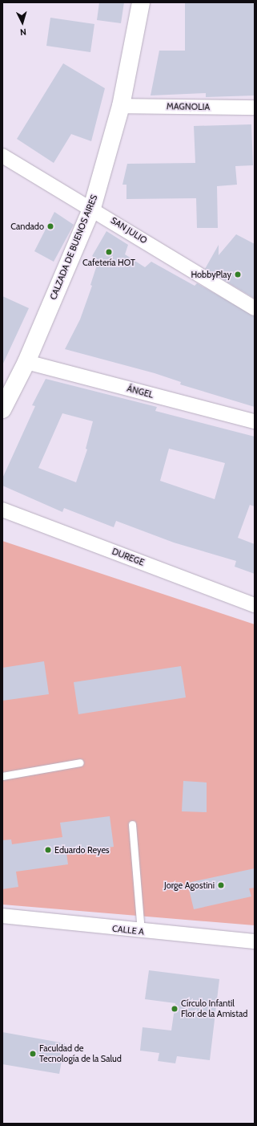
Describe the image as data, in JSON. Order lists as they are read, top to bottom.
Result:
{
  "streets": {
    "street": [
      "MAGNOLIA",
      "SAN JULIO",
      "CALZADA DE BUENOS AIRES",
      "ÁNGEL",
      "DUREGE",
      "CALLE A"
    ]
  },
  "crossings": [
    ["MAGNOLIA", "CALZADA DE BUENOS AIRES"],
    ["SAN JULIO", "CALZADA DE BUENOS AIRES"],
    ["CALZADA DE BUENOS AIRES", "ÁNGEL"]
  ],
  "places": [
    "Candado",
    "Cafetería HOT",
    "HobbyPlay",
    "Eduardo Reyes",
    "Jorge Agostini",
    "Círculo Infantil Flor de la Amistad",
    "Faculdad de Tecnología de la Salud"
  ],
  "north": "bottom"
}
